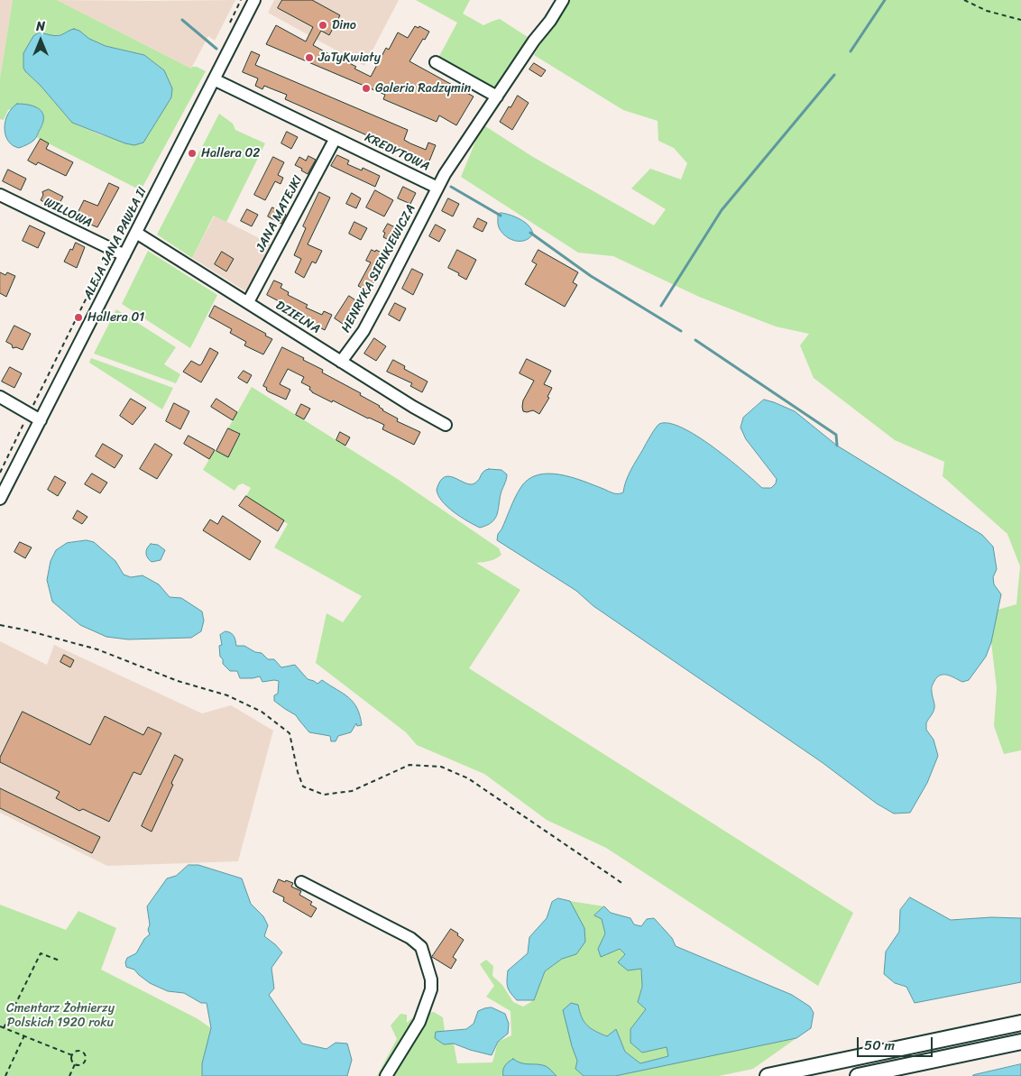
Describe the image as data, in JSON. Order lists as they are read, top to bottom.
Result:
{
  "streets": {
    "street": [
      "KREDYTOWA",
      "WILLOWA",
      "JANA MATEJKI",
      "ALEJA JANA PAWŁA II",
      "HENRYKA SIENKIEWICZA",
      "DZIELNA"
    ]
  },
  "crossings": [
    ["KREDYTOWA", "JANA MATEJKI"],
    ["KREDYTOWA", "ALEJA JANA PAWŁA II"],
    ["KREDYTOWA", "HENRYKA SIENKIEWICZA"],
    ["WILLOWA", "ALEJA JANA PAWŁA II"],
    ["JANA MATEJKI", "DZIELNA"],
    ["ALEJA JANA PAWŁA II", "DZIELNA"],
    ["HENRYKA SIENKIEWICZA", "DZIELNA"]
  ],
  "parks": ["Cmentarz Żołnierzy Polskich 1920 roku"],
  "places": [
    "Dino",
    "JaTyKwiaty",
    "Galeria Radzymin",
    "Hallera 02",
    "Hallera 01"
  ],
  "scale_bar": "50 m",
  "north": "top"
}
